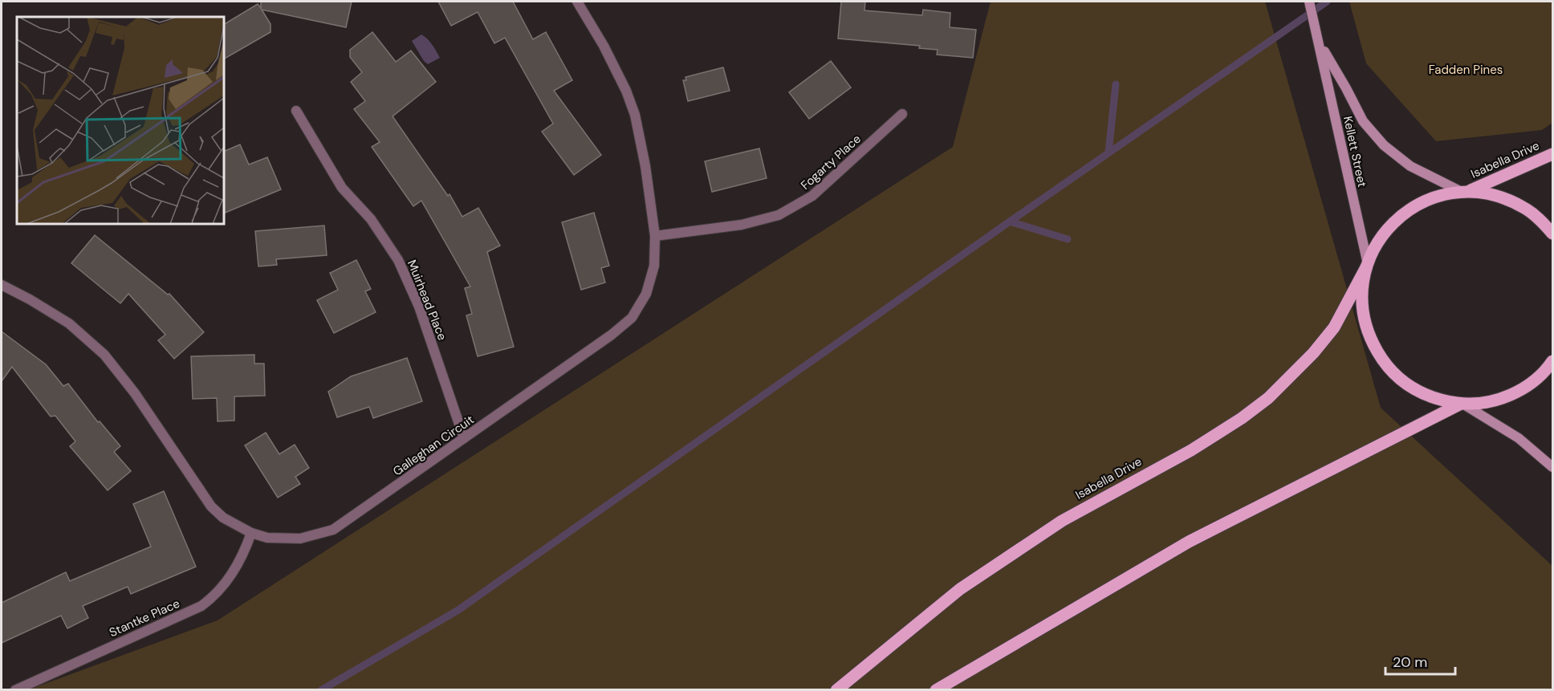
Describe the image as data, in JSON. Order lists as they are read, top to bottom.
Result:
{
  "streets": {
    "main road": ["Isabella Drive"],
    "street": [
      "Kellett Street",
      "Fogarty Place",
      "Muirhead Place",
      "Galleghan Circuit",
      "Stantke Place"
    ]
  },
  "crossings": [
    ["Kellett Street", "Isabella Drive"],
    ["Fogarty Place", "Galleghan Circuit"],
    ["Muirhead Place", "Galleghan Circuit"],
    ["Galleghan Circuit", "Stantke Place"]
  ],
  "parks": ["Fadden Pines"],
  "scale_bar": "20 m"
}
